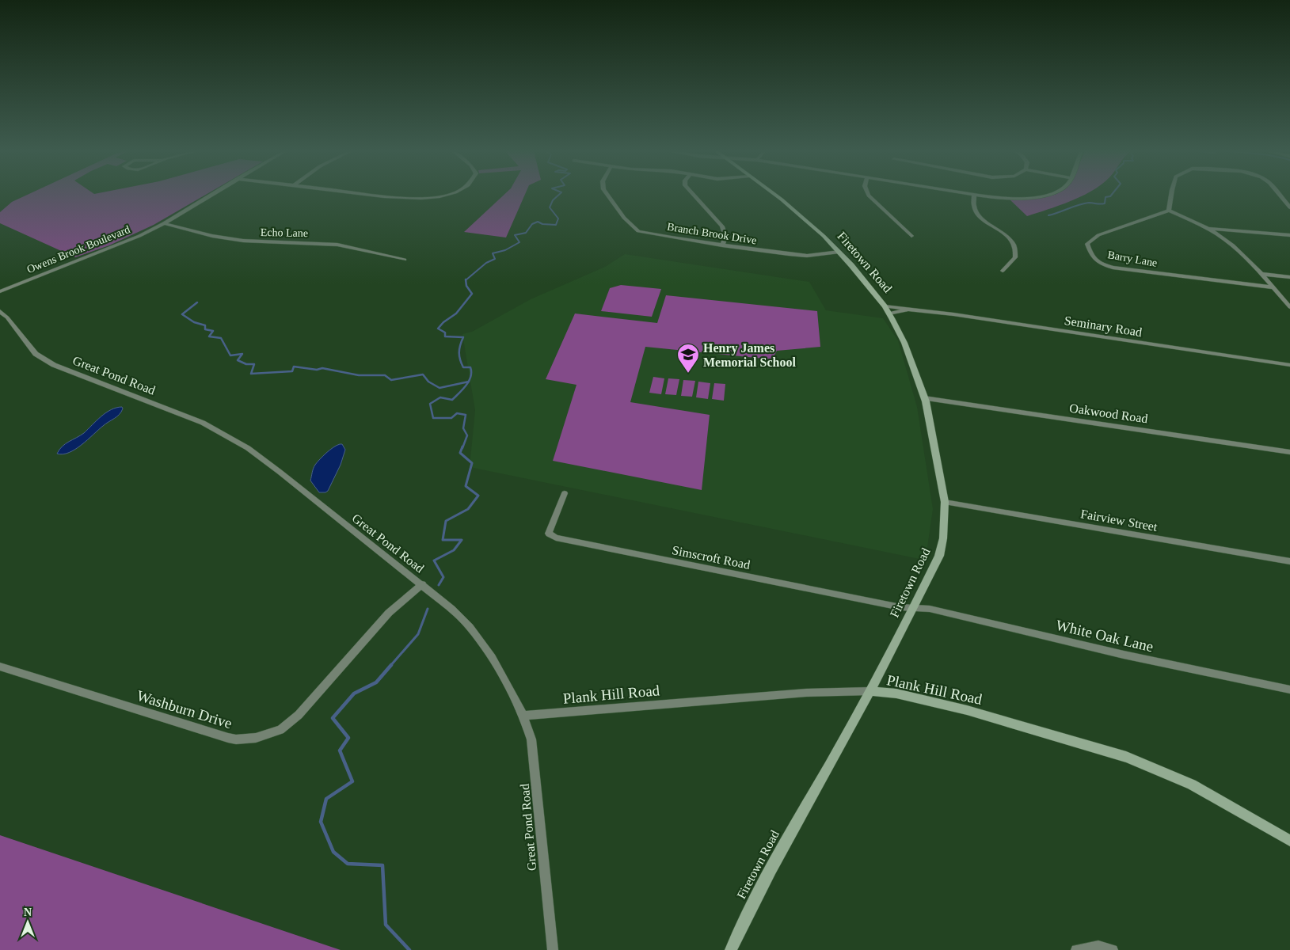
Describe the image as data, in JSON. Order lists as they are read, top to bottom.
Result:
{
  "streets": {
    "street": [
      "Echo Lane",
      "Branch Brook Drive",
      "Owens Brook Boulevard",
      "Barry Lane",
      "Firetown Road",
      "Seminary Road",
      "Great Pond Road",
      "Oakwood Road",
      "Fairview Street",
      "Simscroft Road",
      "White Oak Lane",
      "Plank Hill Road",
      "Washburn Drive"
    ]
  },
  "crossings": [
    ["Echo Lane", "Owens Brook Boulevard"],
    ["Branch Brook Drive", "Firetown Road"],
    ["Firetown Road", "Seminary Road"],
    ["Firetown Road", "Oakwood Road"],
    ["Firetown Road", "Fairview Street"],
    ["Firetown Road", "Simscroft Road"],
    ["Firetown Road", "White Oak Lane"],
    ["Firetown Road", "Plank Hill Road"],
    ["Great Pond Road", "Plank Hill Road"],
    ["Great Pond Road", "Washburn Drive"],
    ["Simscroft Road", "White Oak Lane"]
  ],
  "places": {
    "school or university": ["Henry James Memorial School"]
  },
  "north": "top"
}
